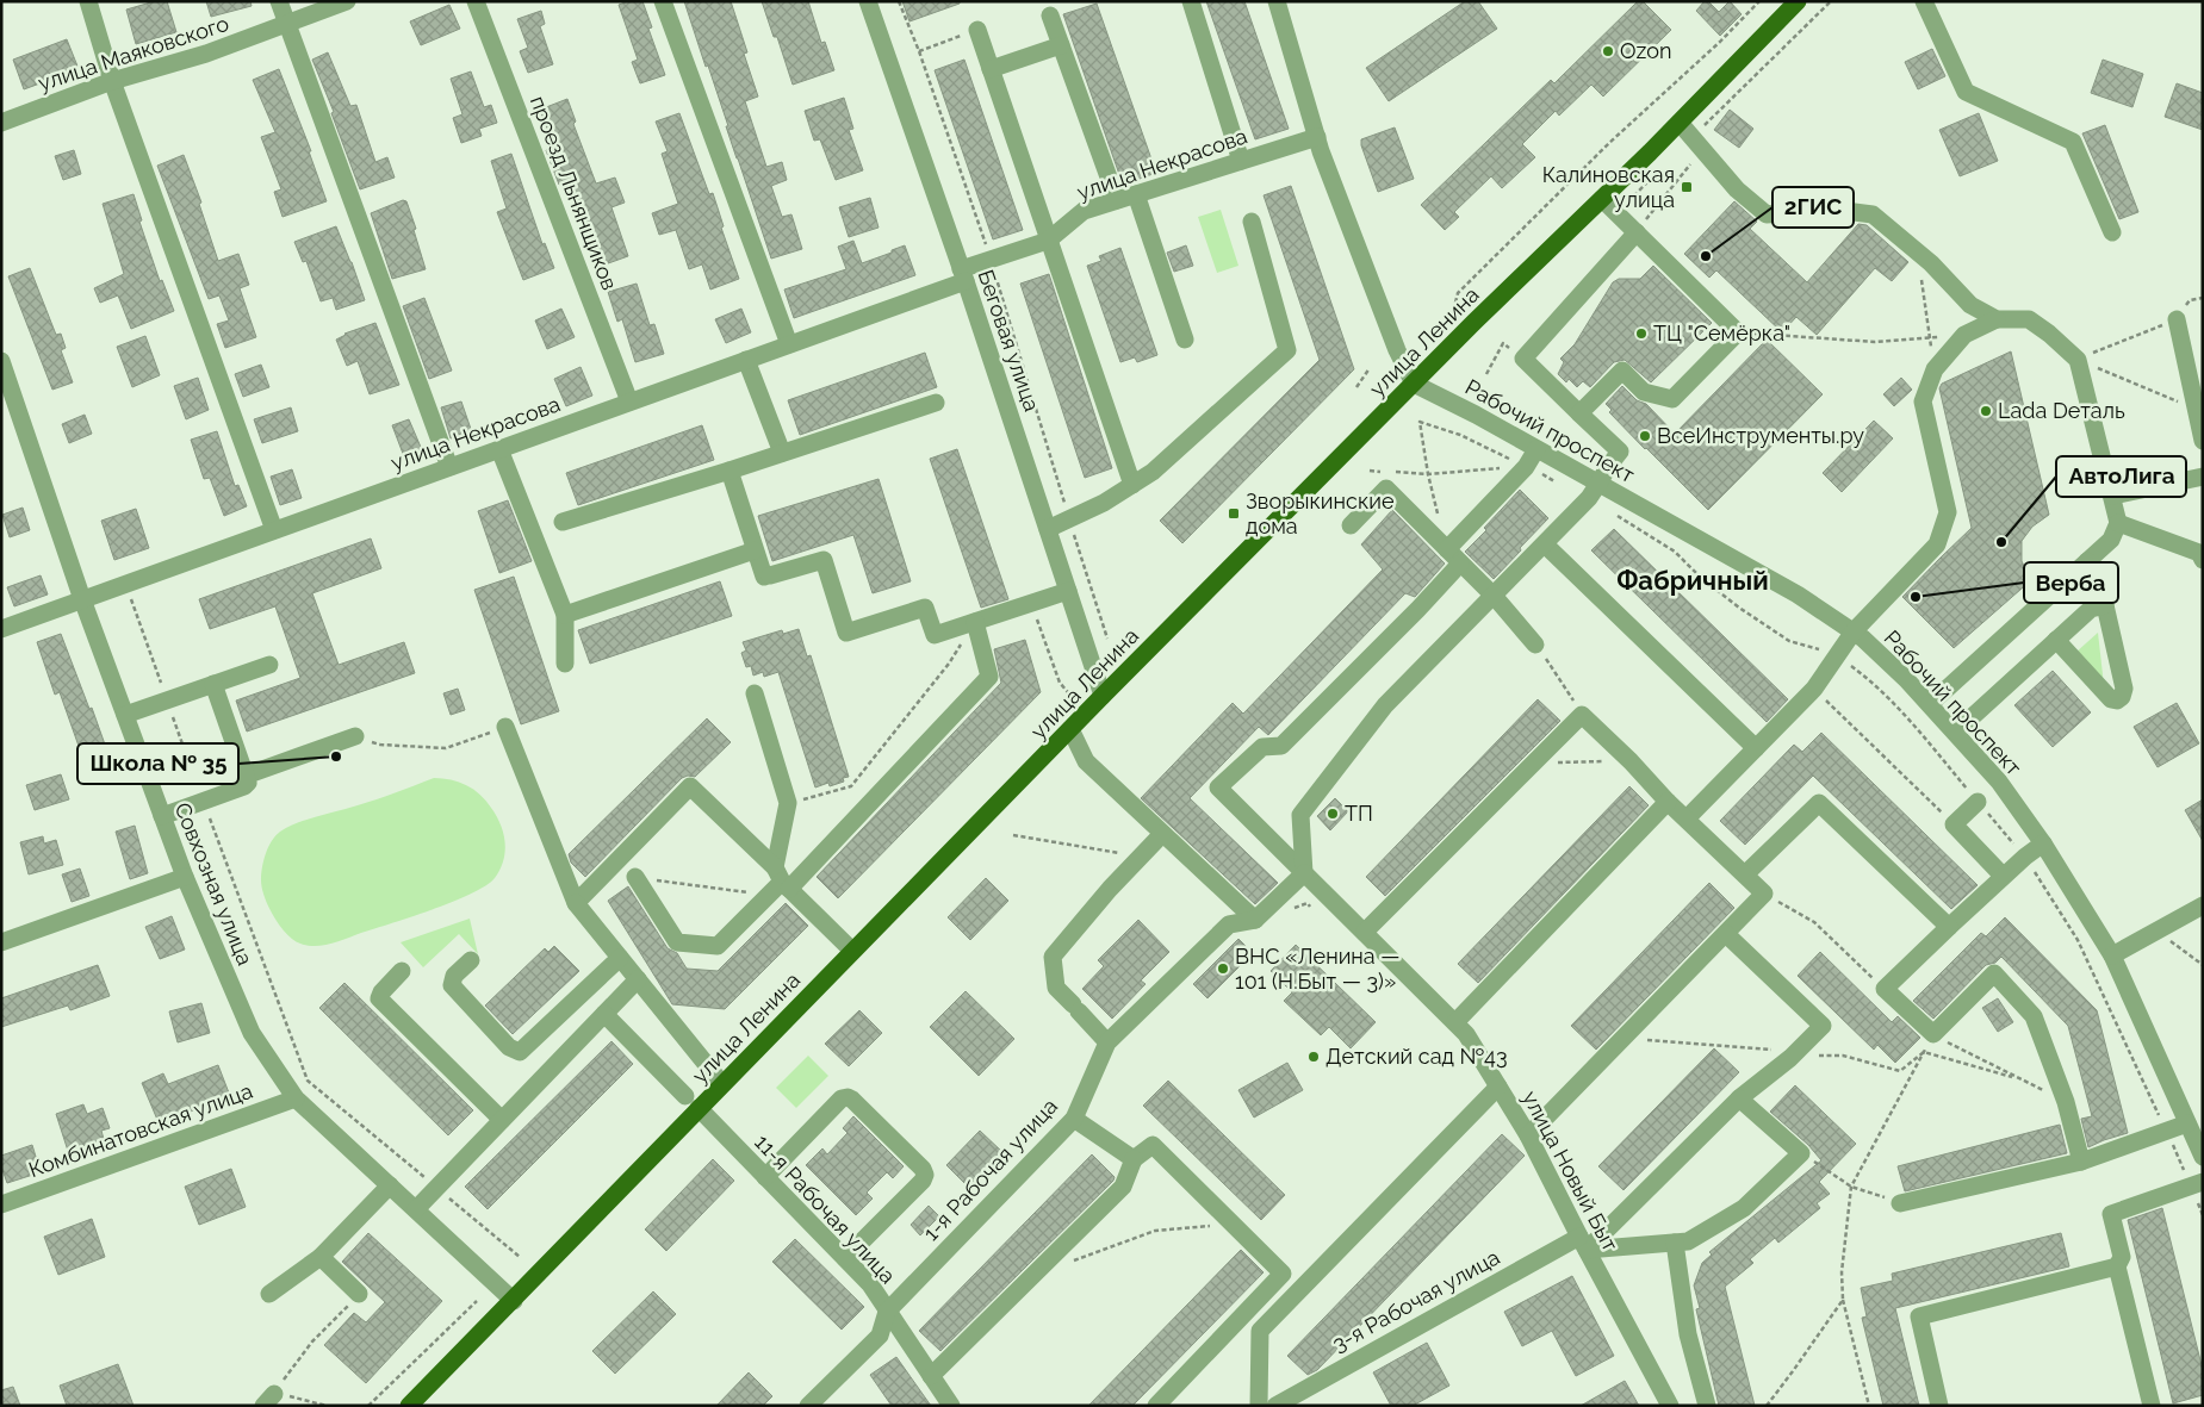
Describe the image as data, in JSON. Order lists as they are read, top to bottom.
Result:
{
  "streets": {
    "main road": ["улица Ленина"],
    "street": [
      "улица Маяковского",
      "улица Некрасова",
      "проезд Льнянщиков",
      "Беговая улица",
      "Рабочий проспект",
      "Совхозная улица",
      "Комбинатовская улица",
      "1-я Рабочая улица",
      "улица Новый Быт",
      "11-я Рабочая улица",
      "3-я Рабочая улица"
    ]
  },
  "crossings": [
    ["улица Некрасова", "проезд Льнянщиков"],
    ["улица Некрасова", "Беговая улица"],
    ["улица Некрасова", "Совхозная улица"],
    ["Беговая улица", "улица Ленина"],
    ["улица Ленина", "Рабочий проспект"],
    ["улица Ленина", "Совхозная улица"],
    ["улица Ленина", "11-я Рабочая улица"],
    ["Совхозная улица", "Комбинатовская улица"],
    ["1-я Рабочая улица", "11-я Рабочая улица"],
    ["улица Новый Быт", "3-я Рабочая улица"]
  ],
  "districts": ["Фабричный"],
  "places": {
    "other": [
      "Ozon",
      "2ГИС",
      "ТЦ \"Семёрка\"",
      "Lada Dеталь",
      "ВсеИнструменты.ру",
      "АвтоЛига",
      "Верба",
      "Школа № 35",
      "ТП",
      "ВНС «Ленина — 101 (Н.Быт — 3)»",
      "Детский сад №43"
    ],
    "transit": ["Калиновская улица", "Зворыкинские дома"]
  }
}
